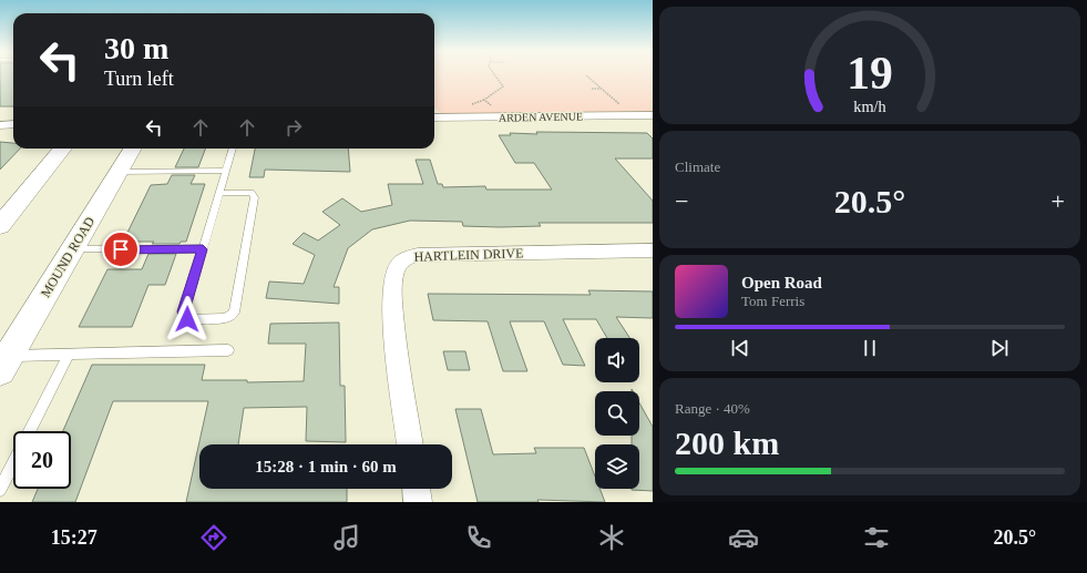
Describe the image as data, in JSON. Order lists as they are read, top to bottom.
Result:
{
  "streets": {
    "main road": ["MOUND ROAD"],
    "street": ["ARDEN AVENUE", "HARTLEIN DRIVE"]
  },
  "page": {
    "turn": ["30 m", "Turn left"],
    "tile": [
      "Climate",
      ["Range · 40%", "200 km"]
    ],
    "heat": ["−", "20.5°", "+"],
    "song": ["Open Road", "Tom Ferris"],
    "limit": "20",
    "trip": "15:28 · 1 min · 60 m",
    "tabs": ["15:27", "20.5°"],
    "gauge": ["19", "km/h"]
  }
}
